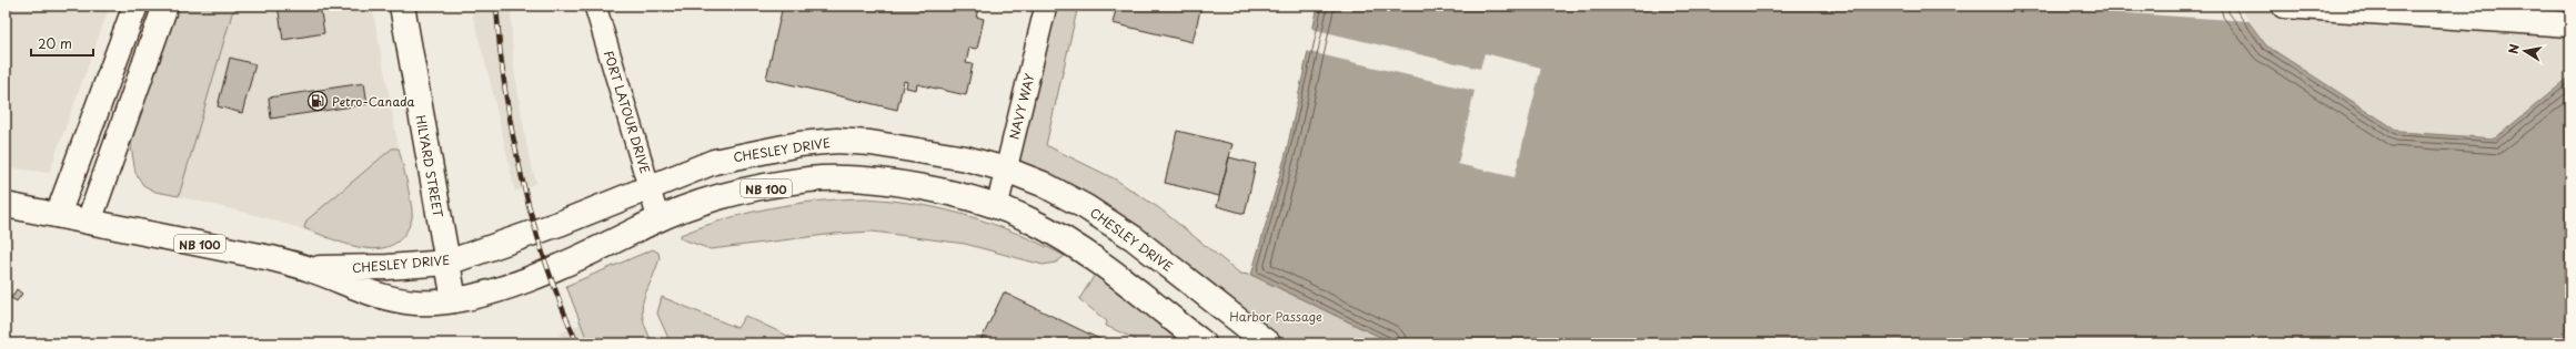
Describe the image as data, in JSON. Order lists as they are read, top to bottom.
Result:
{
  "streets": {
    "main road": ["CHESLEY DRIVE", "HILYARD STREET", "NB 100"],
    "street": ["NAVY WAY", "FORT LATOUR DRIVE"]
  },
  "crossings": [
    ["NAVY WAY", "CHESLEY DRIVE"],
    ["FORT LATOUR DRIVE", "CHESLEY DRIVE"],
    ["CHESLEY DRIVE", "HILYARD STREET"]
  ],
  "parks": ["Harbor Passage"],
  "places": {
    "fuel station": ["Petro-Canada"]
  },
  "scale_bar": "20 m",
  "north": "left"
}
